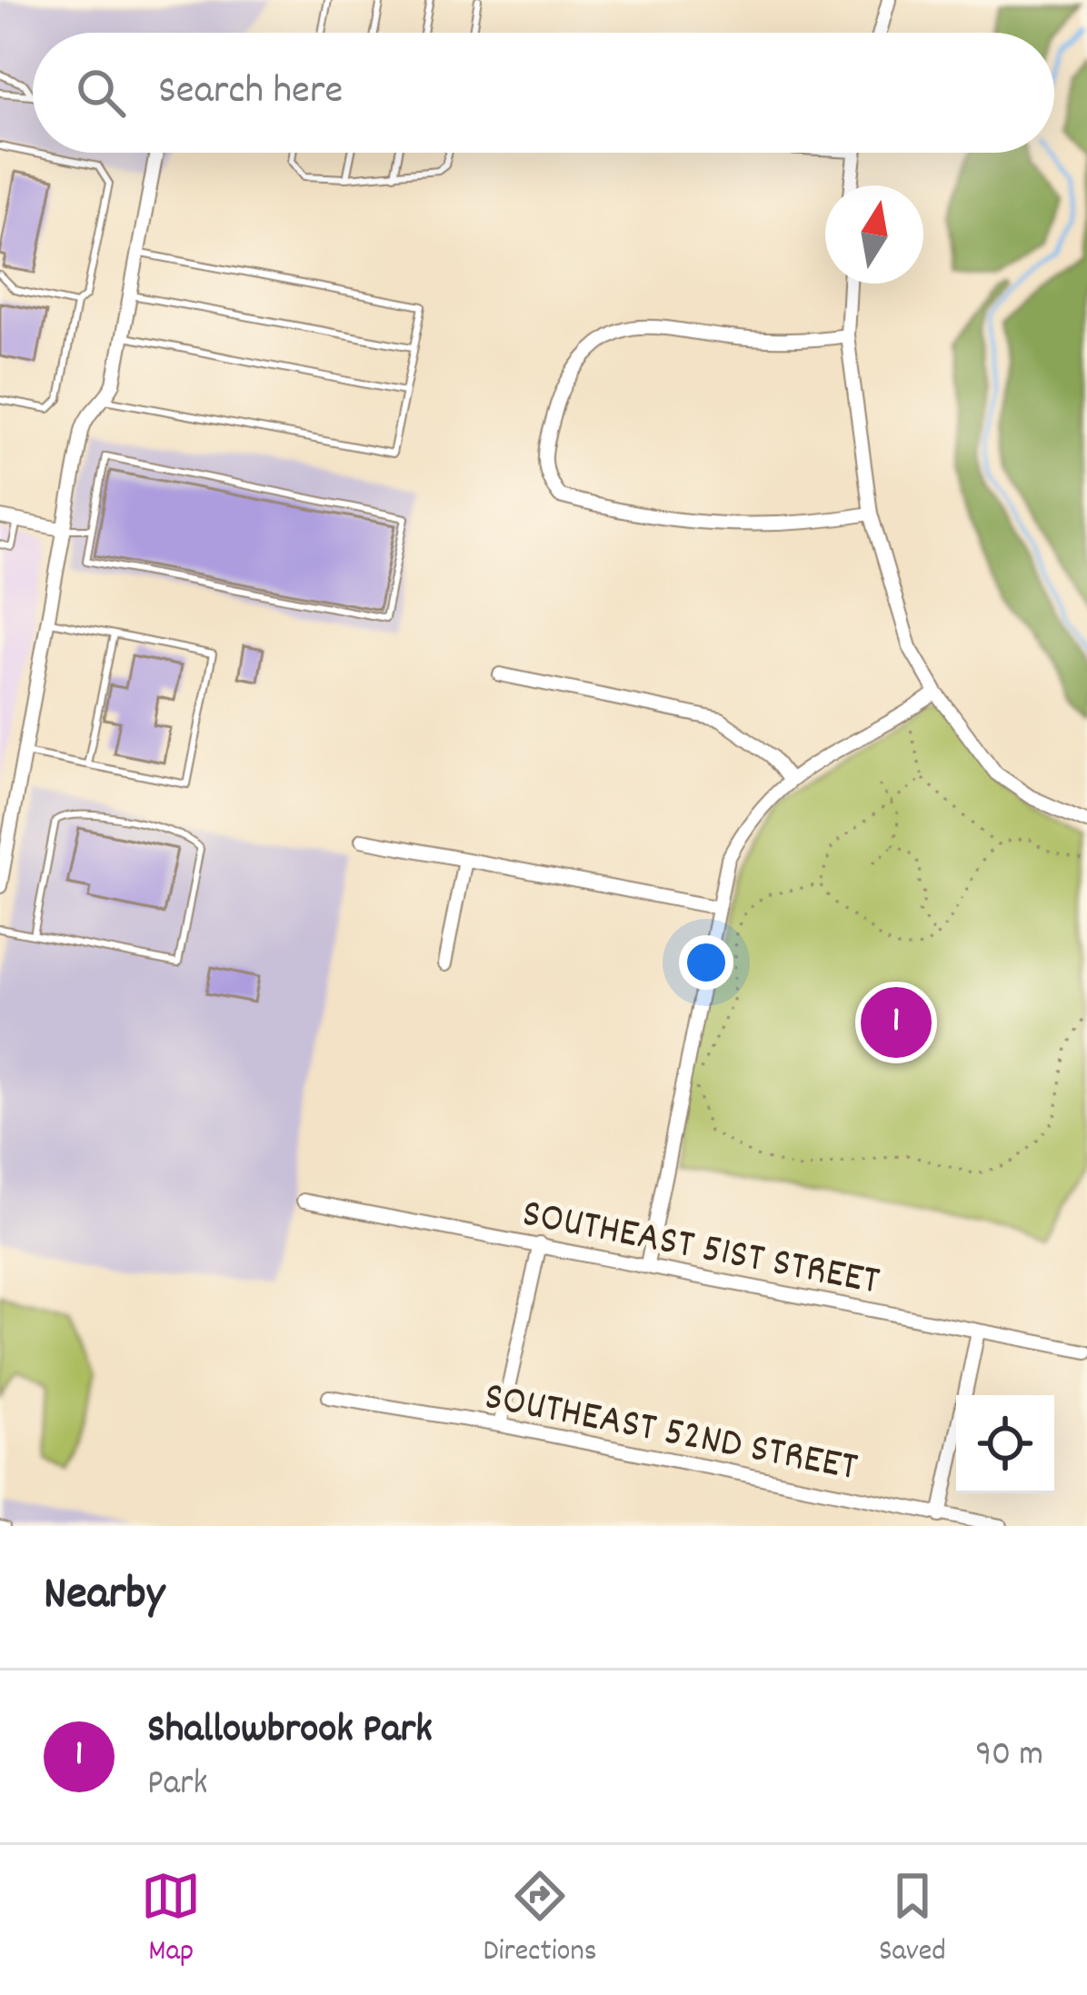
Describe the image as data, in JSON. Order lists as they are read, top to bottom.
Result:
{
  "streets": {
    "street": ["SOUTHEAST 51ST STREET", "SOUTHEAST 52ND STREET"]
  },
  "north": "top",
  "page": {
    "search": "Search here",
    "pins": "1",
    "heading": "Nearby",
    "list": [
      {
        "mark": "1",
        "name": "Shallowbrook Park",
        "note": "Park",
        "value": "90 m"
      }
    ],
    "nav": ["Map", "Directions", "Saved"]
  }
}
